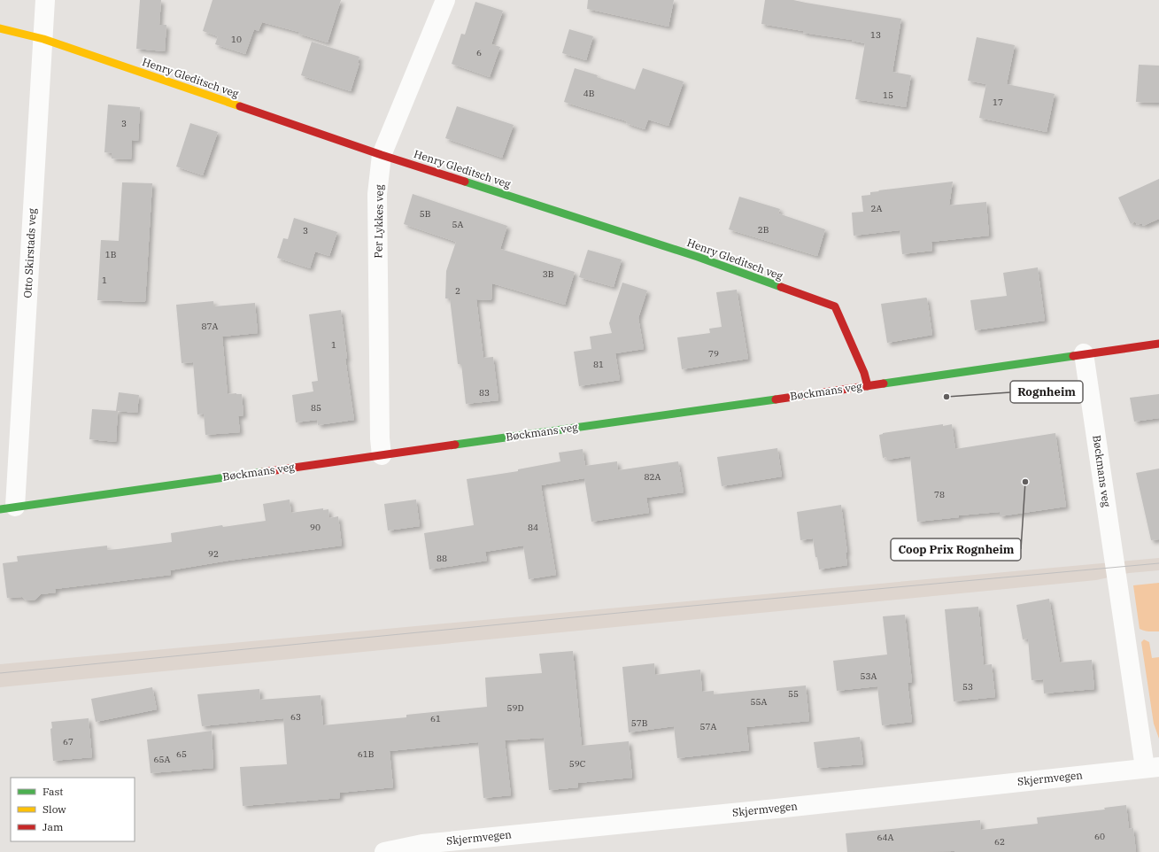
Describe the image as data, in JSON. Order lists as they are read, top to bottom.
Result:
{
  "streets": {
    "main road": ["Henry Gleditsch veg", "Bøckmans veg"],
    "street": ["Per Lykkes veg", "Otto Skirstads veg", "Skjermvegen"]
  },
  "crossings": [
    ["Henry Gleditsch veg", "Per Lykkes veg"],
    ["Henry Gleditsch veg", "Otto Skirstads veg"],
    ["Henry Gleditsch veg", "Bøckmans veg"],
    ["Per Lykkes veg", "Bøckmans veg"],
    ["Otto Skirstads veg", "Bøckmans veg"],
    ["Bøckmans veg", "Skjermvegen"]
  ],
  "places": ["Rognheim", "Coop Prix Rognheim"],
  "house_numbers": [
    "13",
    "10",
    "6",
    "4B",
    "15",
    "17",
    "3",
    "2A",
    "5B",
    "5A",
    "2B",
    "3",
    "1B",
    "3B",
    "1",
    "2",
    "87A",
    "1",
    "79",
    "81",
    "83",
    "85",
    "82A",
    "78",
    "90",
    "84",
    "92",
    "88",
    "53A",
    "53",
    "55",
    "55A",
    "59D",
    "63",
    "61",
    "57B",
    "57A",
    "67",
    "65",
    "61B",
    "65A",
    "59C",
    "60",
    "64A",
    "62"
  ],
  "legend": ["Fast", "Slow", "Jam"]
}
